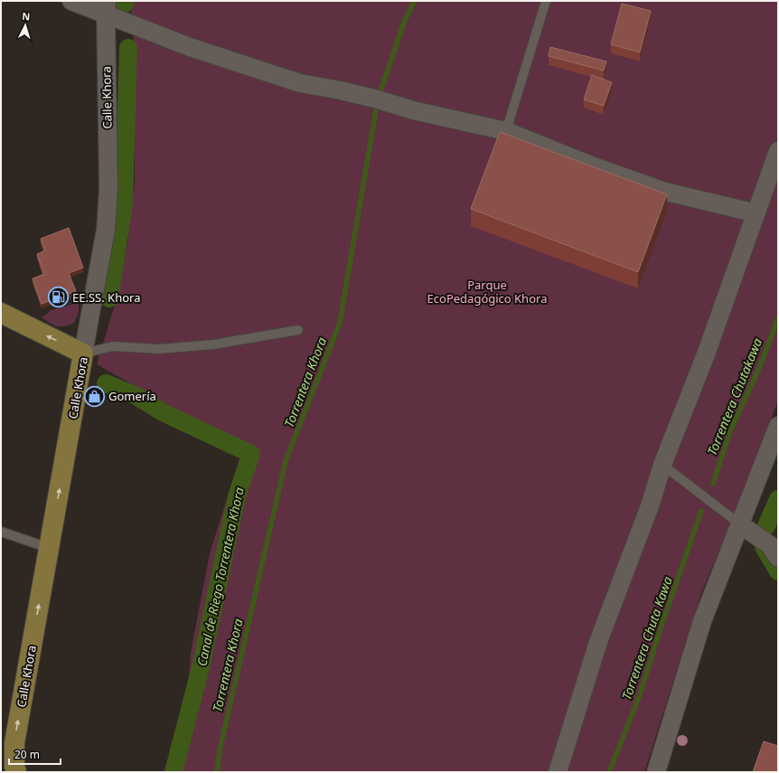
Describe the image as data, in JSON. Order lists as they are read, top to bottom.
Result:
{
  "streets": {
    "main road": ["Calle Khora"]
  },
  "one_way": ["Calle Khora"],
  "water": [
    "Torrentera Khora",
    "Torrentera Chutakawa",
    "Canal de Riego Torrentera Khora",
    "Torrentera Chuta Kawa"
  ],
  "parks": ["Parque EcoPedagógico Khora"],
  "places": {
    "fuel station": ["EE.SS. Khora"],
    "shop": ["Gomería"]
  },
  "scale_bar": "20 m",
  "north": "top"
}
